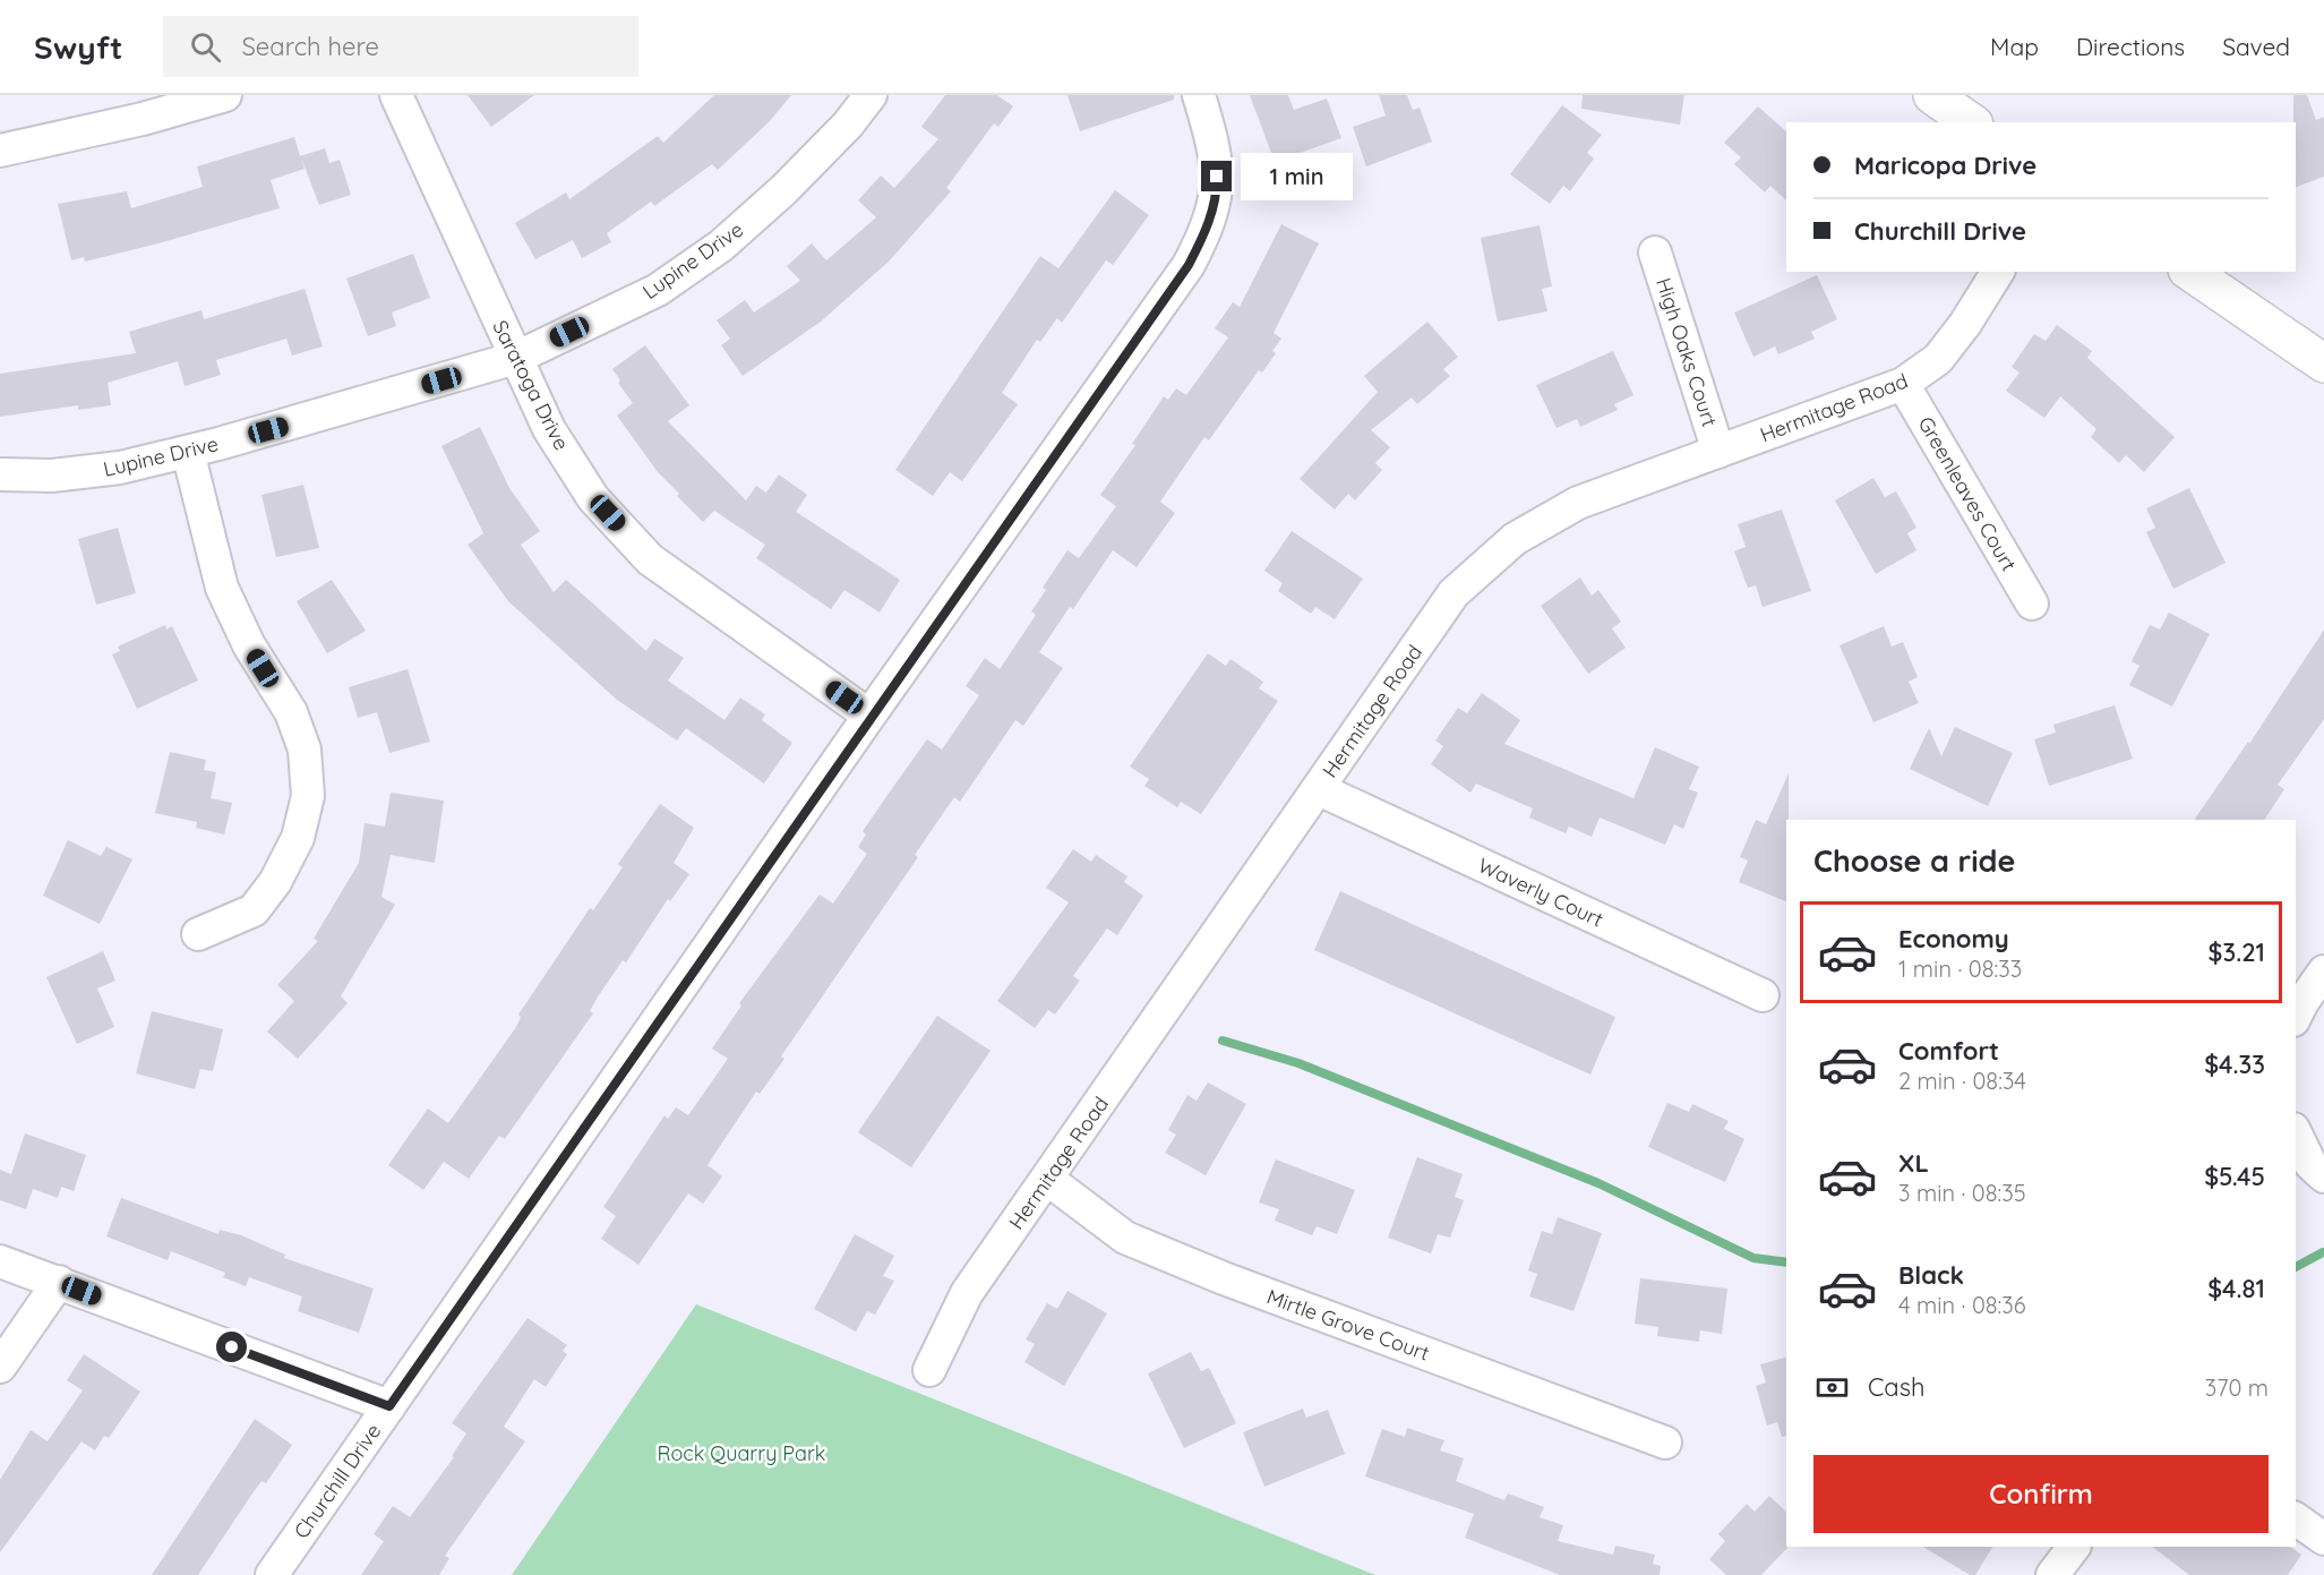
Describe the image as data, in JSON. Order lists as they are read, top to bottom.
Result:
{
  "streets": {
    "street": [
      "Lupine Drive",
      "High Oaks Court",
      "Saratoga Drive",
      "Hermitage Road",
      "Greenleaves Court",
      "Waverly Court",
      "Mirtle Grove Court",
      "Churchill Drive"
    ]
  },
  "crossings": [
    ["Lupine Drive", "Saratoga Drive"],
    ["High Oaks Court", "Hermitage Road"],
    ["Saratoga Drive", "Churchill Drive"],
    ["Hermitage Road", "Greenleaves Court"],
    ["Hermitage Road", "Waverly Court"],
    ["Hermitage Road", "Mirtle Grove Court"]
  ],
  "parks": ["Rock Quarry Park"],
  "page": {
    "header": "Swyft",
    "search": "Search here",
    "nav": ["Map", "Directions", "Saved"],
    "banner": ["Maricopa Drive", "Churchill Drive"],
    "bubble": "1 min",
    "heading": "Choose a ride",
    "list": [
      {
        "name": "Economy",
        "note": "1 min · 08:33",
        "value": "$3.21"
      },
      {
        "name": "Comfort",
        "note": "2 min · 08:34",
        "value": "$4.33"
      },
      {
        "name": "XL",
        "note": "3 min · 08:35",
        "value": "$5.45"
      },
      {
        "name": "Black",
        "note": "4 min · 08:36",
        "value": "$4.81"
      }
    ],
    "pay": ["Cash", "370 m"],
    "buttons": "Confirm"
  }
}
